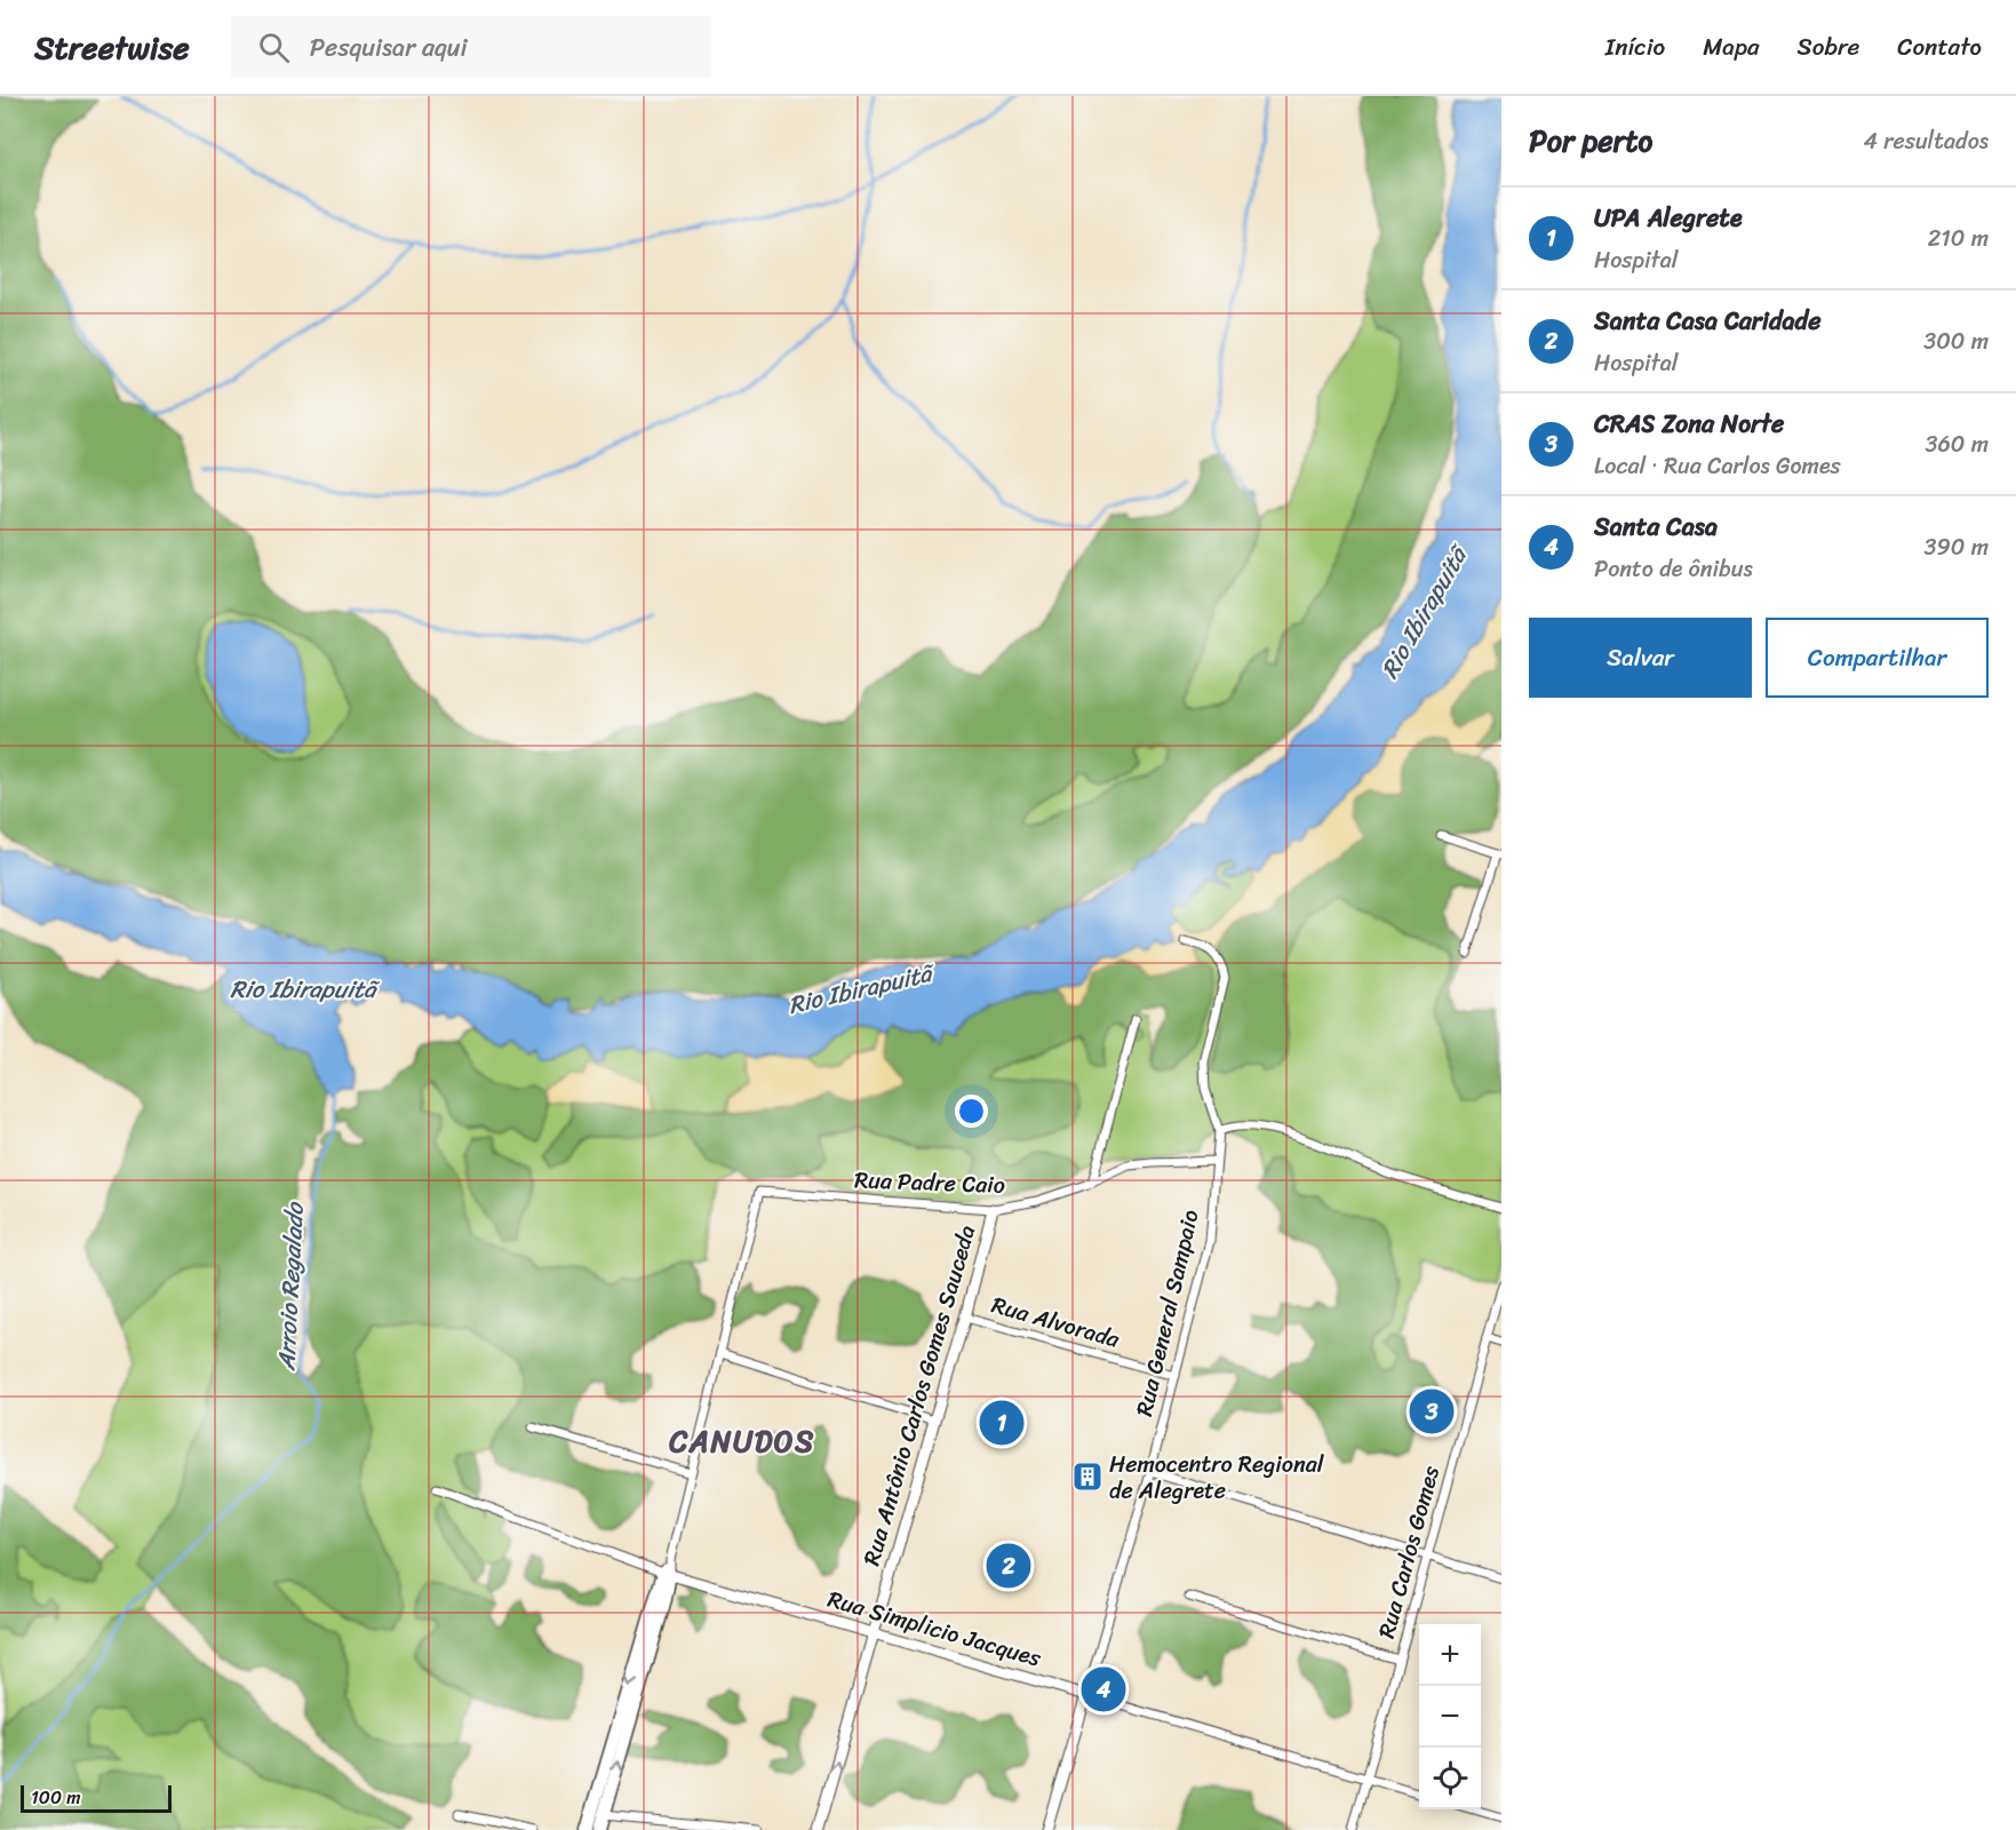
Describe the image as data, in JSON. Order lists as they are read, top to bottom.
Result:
{
  "streets": {
    "street": [
      "Rua Padre Caio",
      "Rua General Sampaio",
      "Rua Alvorada",
      "Rua Antônio Carlos Gomes Sauceda",
      "Rua Carlos Gomes",
      "Rua Simplicio Jacques"
    ]
  },
  "crossings": [
    ["Rua Padre Caio", "Rua General Sampaio"],
    ["Rua Padre Caio", "Rua Antônio Carlos Gomes Sauceda"],
    ["Rua General Sampaio", "Rua Alvorada"],
    ["Rua General Sampaio", "Rua Simplicio Jacques"],
    ["Rua Alvorada", "Rua Antônio Carlos Gomes Sauceda"],
    ["Rua Antônio Carlos Gomes Sauceda", "Rua Simplicio Jacques"],
    ["Rua Carlos Gomes", "Rua Simplicio Jacques"]
  ],
  "districts": ["CANUDOS"],
  "water": ["Rio Ibirapuitã", "Arroio Regalado"],
  "places": {
    "building": ["Hemocentro Regional de Alegrete"]
  },
  "scale_bar": "100 m",
  "page": {
    "header": "Streetwise",
    "search": "Pesquisar aqui",
    "nav": [
      "Início",
      "Mapa",
      "Sobre",
      "Contato"
    ],
    "heading": ["Por perto", "4 resultados"],
    "list": [
      {
        "mark": "1",
        "name": "UPA Alegrete",
        "note": "Hospital",
        "value": "210 m"
      },
      {
        "mark": "2",
        "name": "Santa Casa Caridade",
        "note": "Hospital",
        "value": "300 m"
      },
      {
        "mark": "3",
        "name": "CRAS Zona Norte",
        "note": "Local · Rua Carlos Gomes",
        "value": "360 m"
      },
      {
        "mark": "4",
        "name": "Santa Casa",
        "note": "Ponto de ônibus",
        "value": "390 m"
      }
    ],
    "buttons": ["Salvar", "Compartilhar"],
    "pins": [
      "3",
      "1",
      "2",
      "4"
    ],
    "map_buttons": ["+", "−"],
    "scale": "100 m"
  }
}
